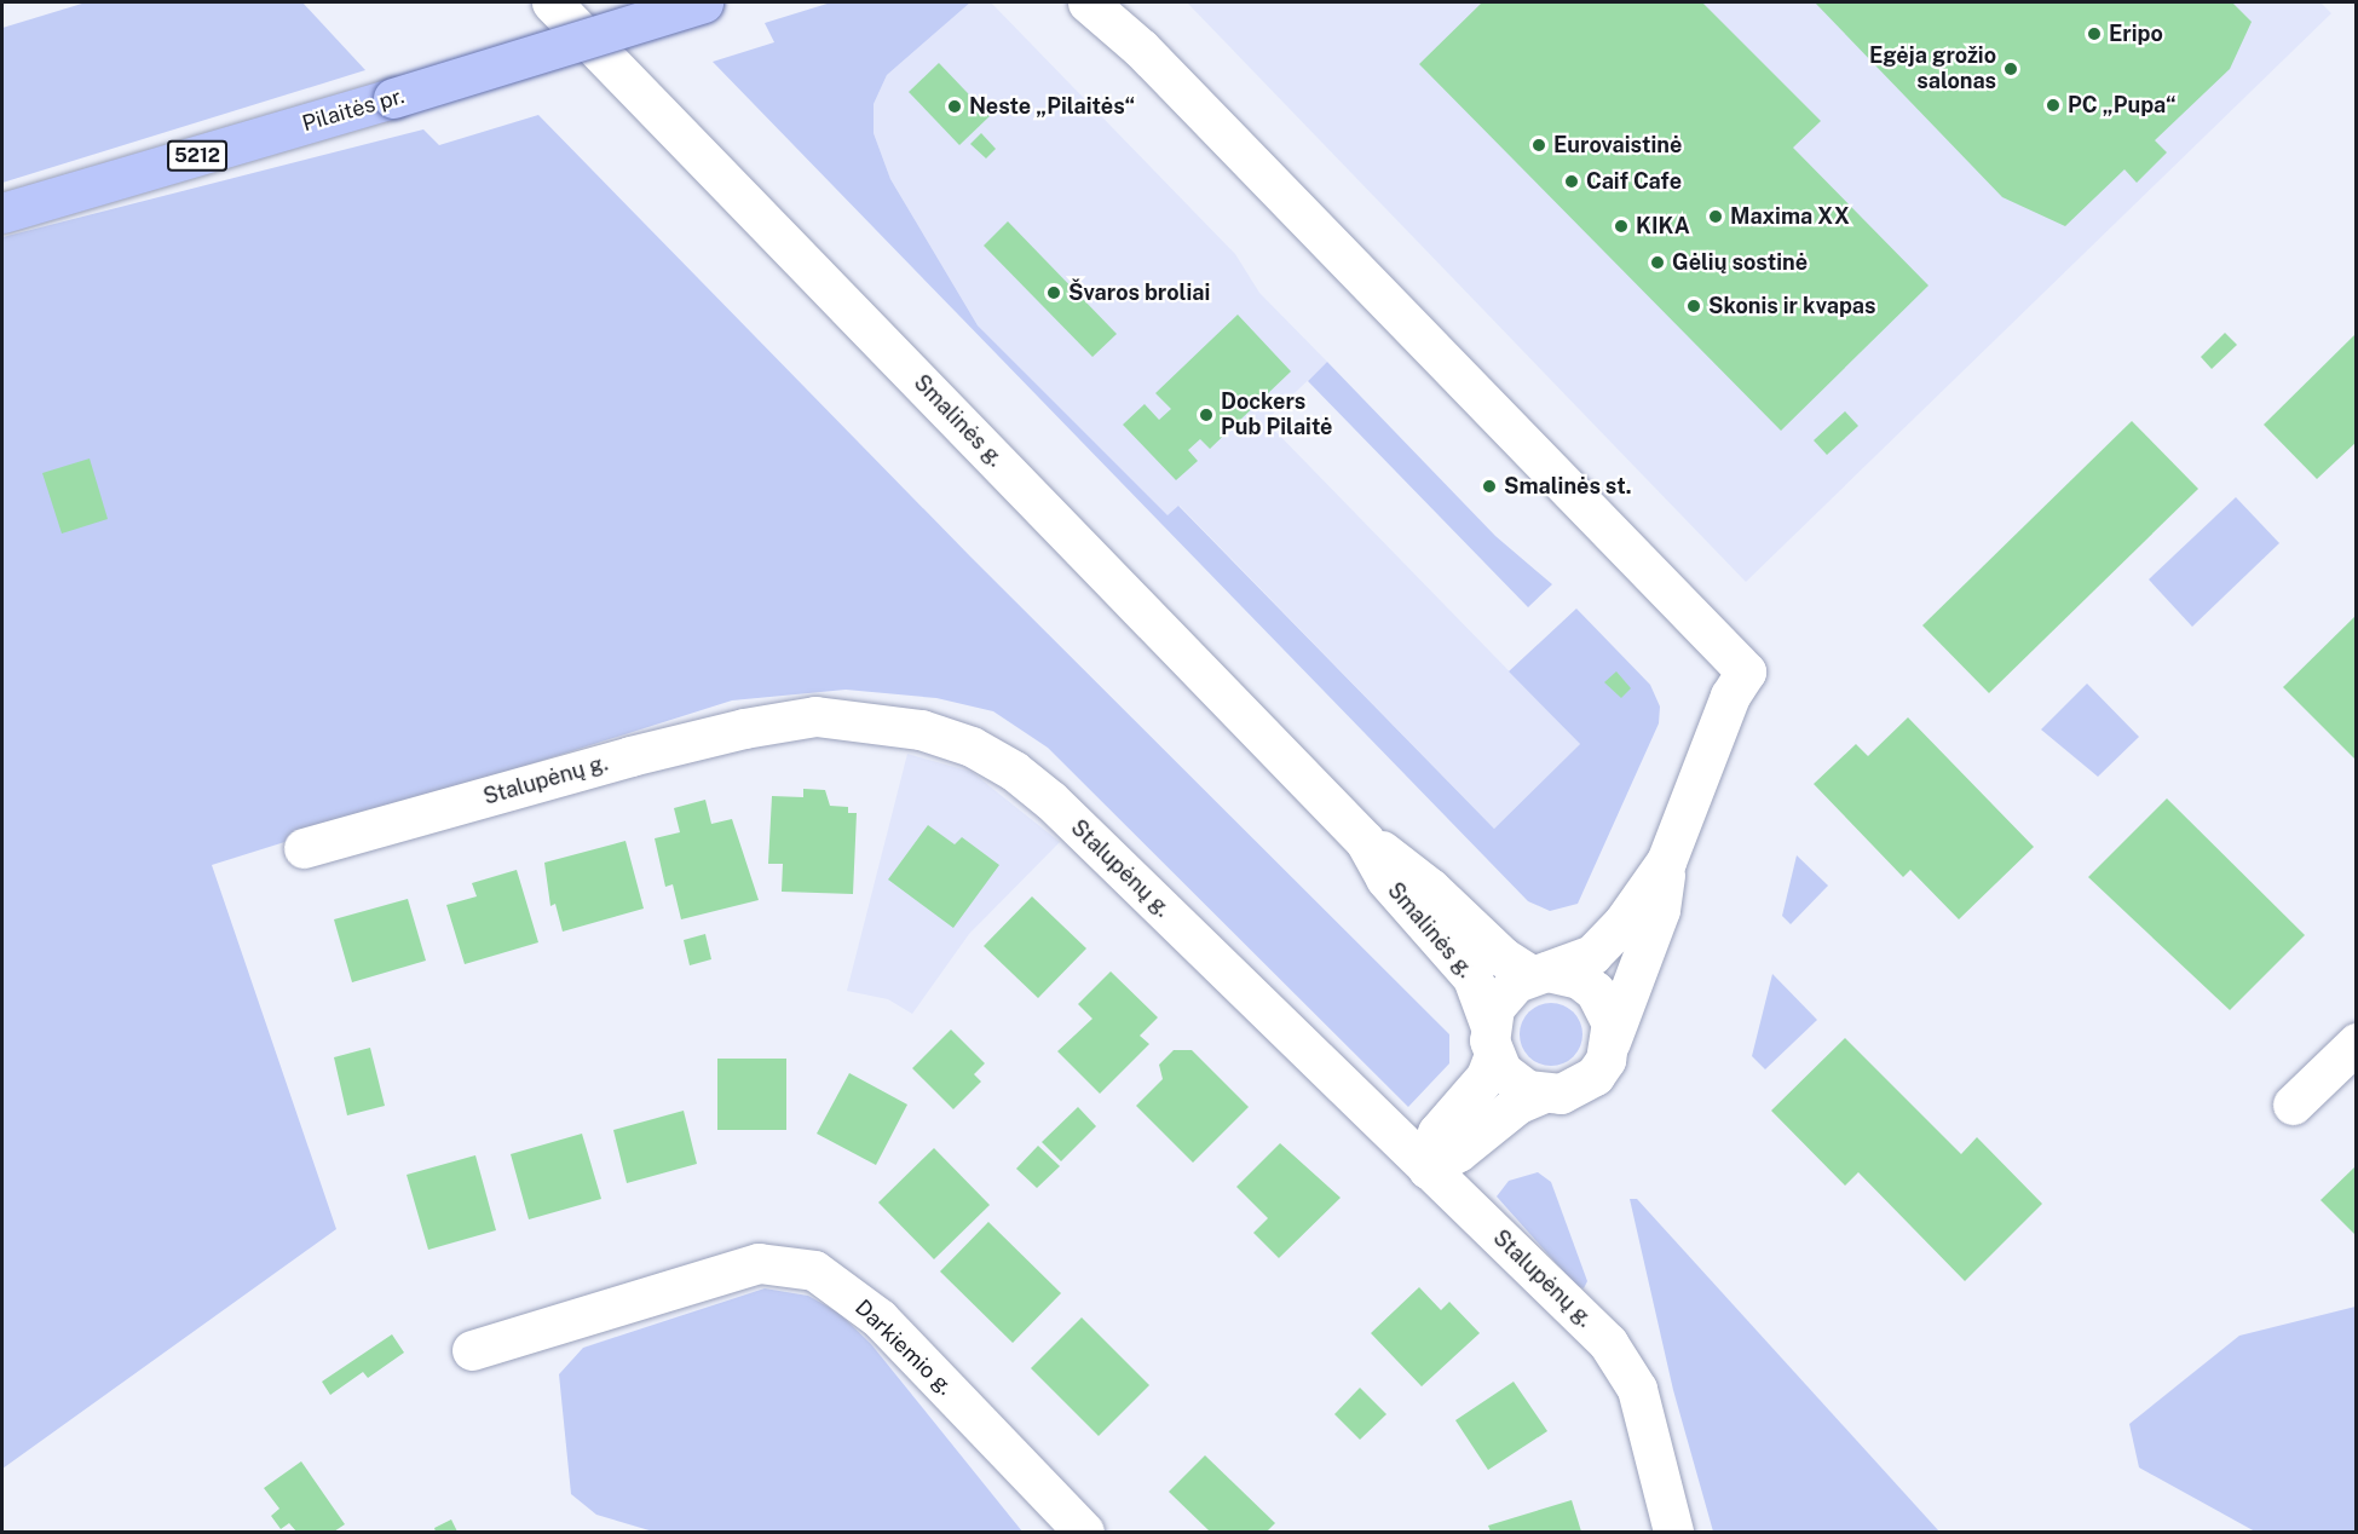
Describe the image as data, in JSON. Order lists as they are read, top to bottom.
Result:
{
  "streets": {
    "main road": ["Pilaitės pr.", "5212"],
    "street": ["Smalinės g.", "Stalupėnų g.", "Darkiemio g."]
  },
  "places": [
    "Eripo",
    "Egėja grožio salonas",
    "PC „Pupa“",
    "Neste „Pilaitės“",
    "Eurovaistinė",
    "Caif Cafe",
    "Maxima XX",
    "KIKA",
    "Gėlių sostinė",
    "Švaros broliai",
    "Skonis ir kvapas",
    "Dockers Pub Pilaitė",
    "Smalinės st."
  ]
}
